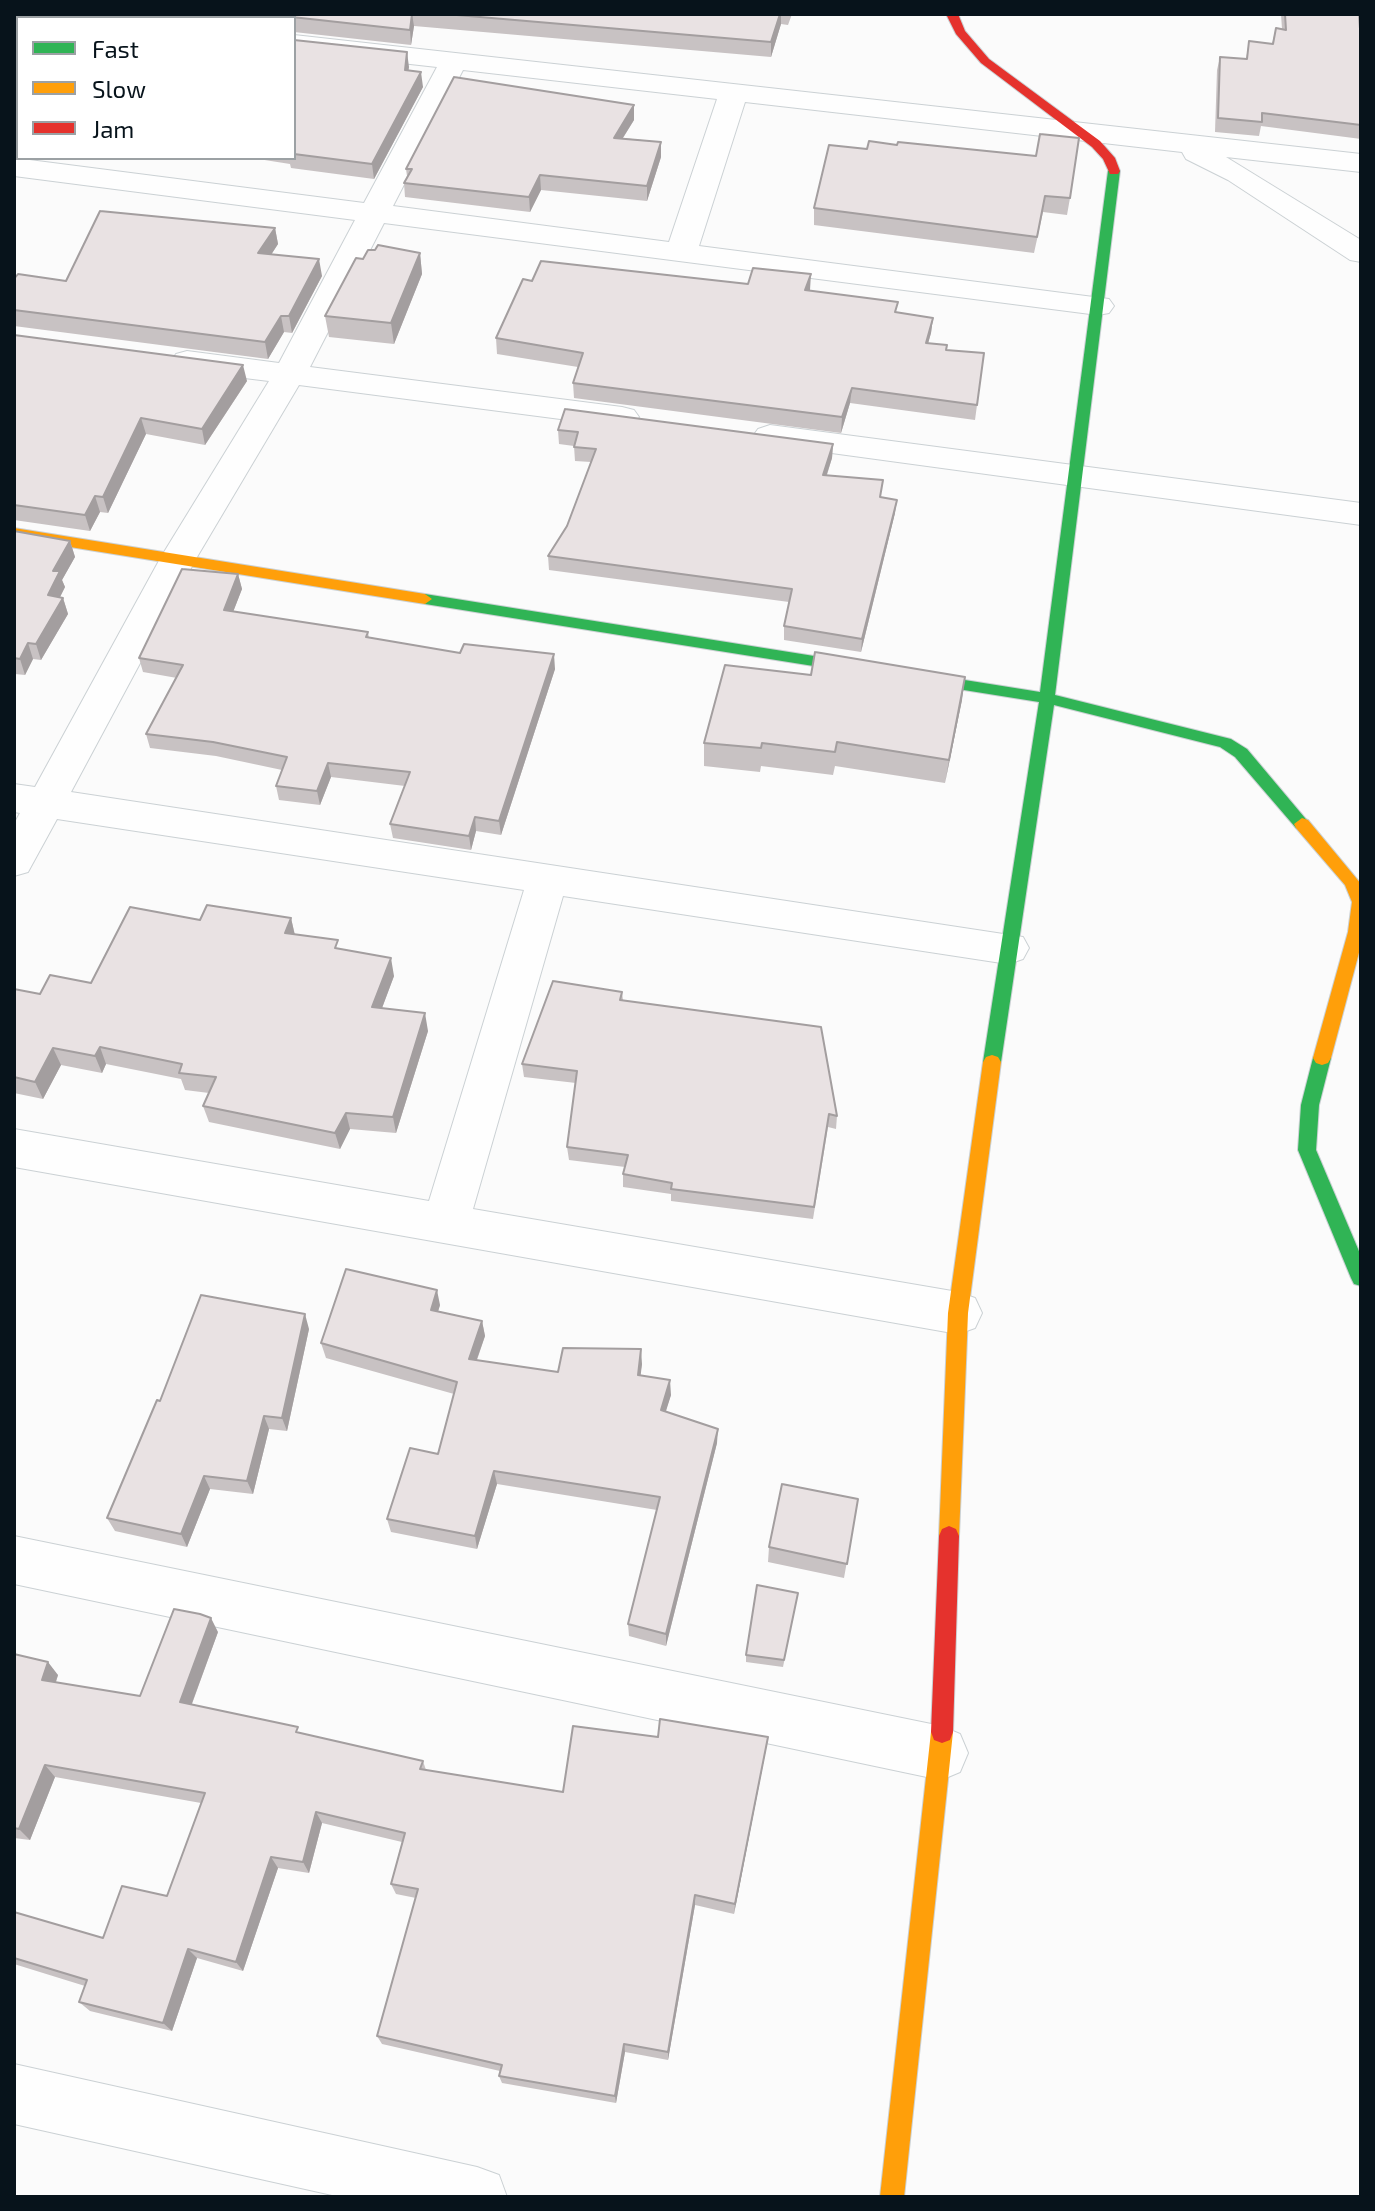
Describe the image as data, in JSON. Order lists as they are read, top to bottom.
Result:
{
  "legend": ["Fast", "Slow", "Jam"]
}
